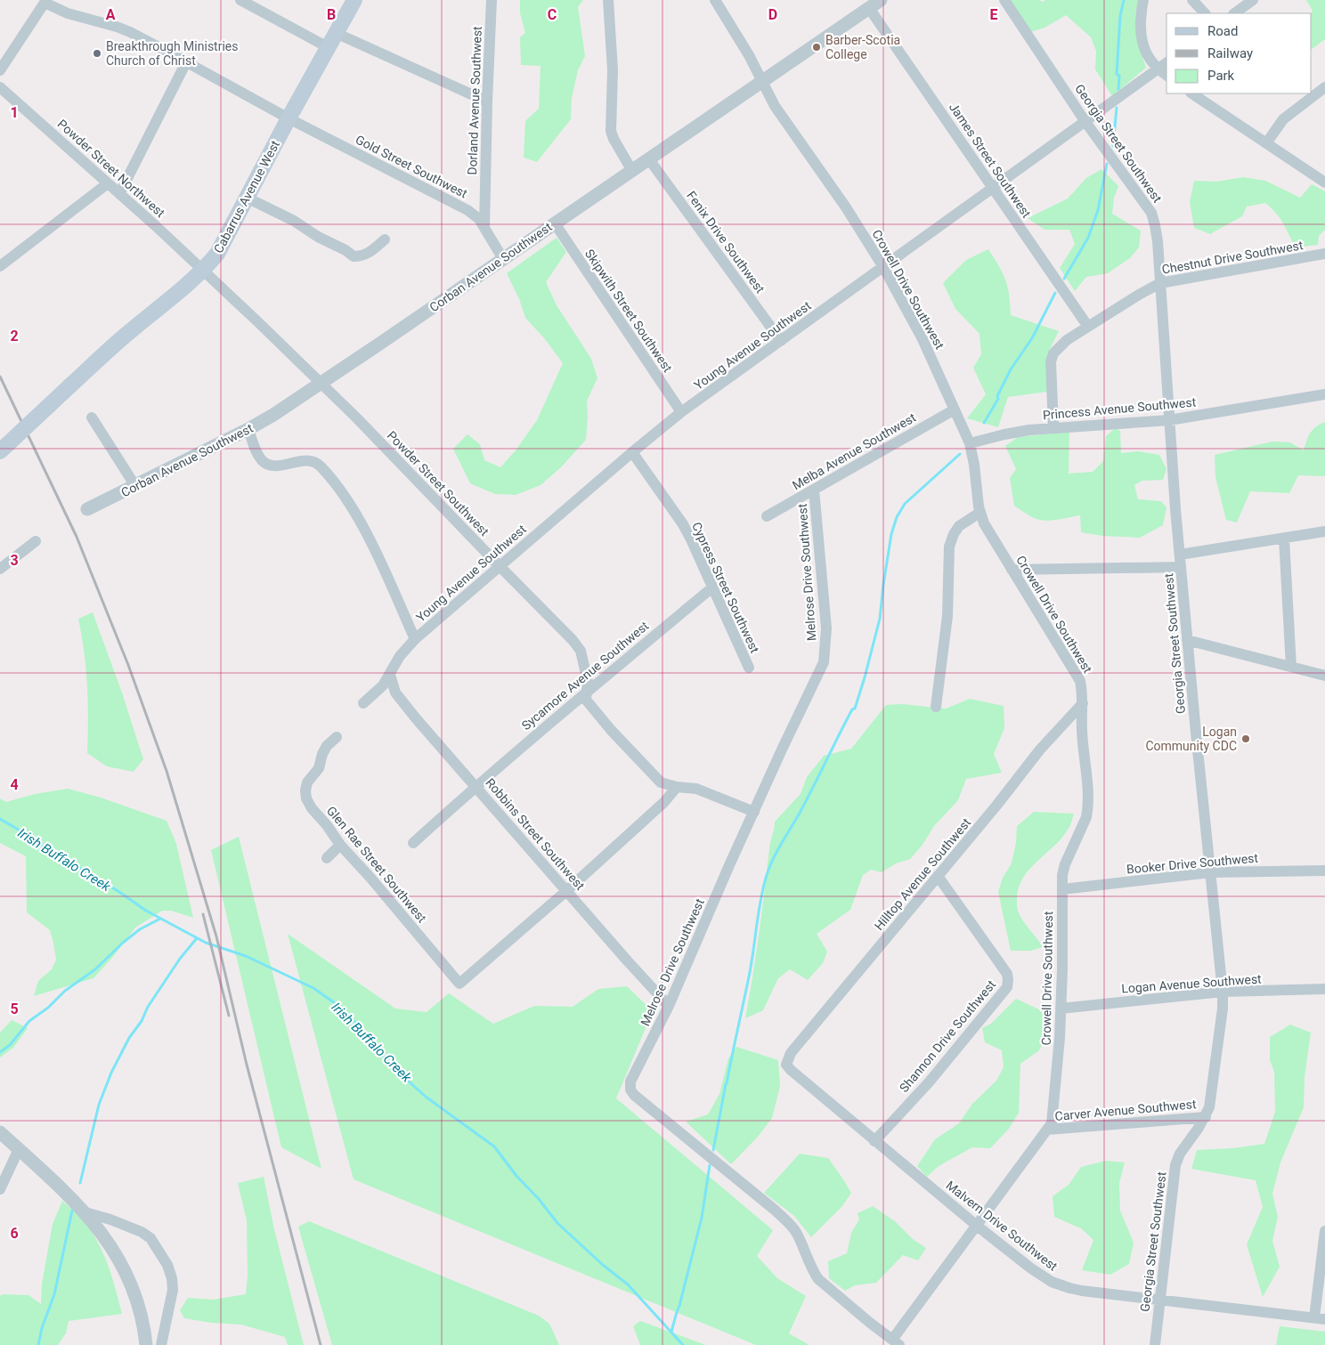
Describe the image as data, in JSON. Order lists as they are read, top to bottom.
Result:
{
  "streets": {
    "main road": ["Cabarrus Avenue West"],
    "street": [
      "Dorland Avenue Southwest",
      "Georgia Street Southwest",
      "James Street Southwest",
      "Gold Street Southwest",
      "Powder Street Northwest",
      "Fenix Drive Southwest",
      "Chestnut Drive Southwest",
      "Corban Avenue Southwest",
      "Crowell Drive Southwest",
      "Skipwith Street Southwest",
      "Young Avenue Southwest",
      "Princess Avenue Southwest",
      "Melba Avenue Southwest",
      "Powder Street Southwest",
      "Melrose Drive Southwest",
      "Cypress Street Southwest",
      "Sycamore Avenue Southwest",
      "Robbins Street Southwest",
      "Booker Drive Southwest",
      "Glen Rae Street Southwest",
      "Hilltop Avenue Southwest",
      "Logan Avenue Southwest",
      "Shannon Drive Southwest",
      "Carver Avenue Southwest",
      "Malvern Drive Southwest"
    ]
  },
  "crossings": [
    ["Dorland Avenue Southwest", "Gold Street Southwest"],
    ["Georgia Street Southwest", "Chestnut Drive Southwest"],
    ["Georgia Street Southwest", "Young Avenue Southwest"],
    ["Georgia Street Southwest", "Princess Avenue Southwest"],
    ["Georgia Street Southwest", "Booker Drive Southwest"],
    ["Georgia Street Southwest", "Logan Avenue Southwest"],
    ["Georgia Street Southwest", "Carver Avenue Southwest"],
    ["Georgia Street Southwest", "Malvern Drive Southwest"],
    ["James Street Southwest", "Chestnut Drive Southwest"],
    ["James Street Southwest", "Corban Avenue Southwest"],
    ["James Street Southwest", "Young Avenue Southwest"],
    ["Gold Street Southwest", "Cabarrus Avenue West"],
    ["Gold Street Southwest", "Corban Avenue Southwest"],
    ["Powder Street Northwest", "Cabarrus Avenue West"],
    ["Powder Street Northwest", "Powder Street Southwest"],
    ["Cabarrus Avenue West", "Powder Street Southwest"],
    ["Fenix Drive Southwest", "Corban Avenue Southwest"],
    ["Fenix Drive Southwest", "Young Avenue Southwest"],
    ["Chestnut Drive Southwest", "Princess Avenue Southwest"],
    ["Corban Avenue Southwest", "Crowell Drive Southwest"],
    ["Corban Avenue Southwest", "Skipwith Street Southwest"],
    ["Corban Avenue Southwest", "Powder Street Southwest"],
    ["Crowell Drive Southwest", "Young Avenue Southwest"],
    ["Crowell Drive Southwest", "Princess Avenue Southwest"],
    ["Crowell Drive Southwest", "Melba Avenue Southwest"],
    ["Crowell Drive Southwest", "Melrose Drive Southwest"],
    ["Crowell Drive Southwest", "Booker Drive Southwest"],
    ["Crowell Drive Southwest", "Hilltop Avenue Southwest"],
    ["Crowell Drive Southwest", "Logan Avenue Southwest"],
    ["Crowell Drive Southwest", "Carver Avenue Southwest"],
    ["Crowell Drive Southwest", "Malvern Drive Southwest"],
    ["Skipwith Street Southwest", "Young Avenue Southwest"],
    ["Young Avenue Southwest", "Powder Street Southwest"],
    ["Young Avenue Southwest", "Cypress Street Southwest"],
    ["Young Avenue Southwest", "Robbins Street Southwest"],
    ["Melba Avenue Southwest", "Melrose Drive Southwest"],
    ["Powder Street Southwest", "Melrose Drive Southwest"],
    ["Powder Street Southwest", "Sycamore Avenue Southwest"],
    ["Melrose Drive Southwest", "Robbins Street Southwest"],
    ["Cypress Street Southwest", "Sycamore Avenue Southwest"],
    ["Sycamore Avenue Southwest", "Robbins Street Southwest"],
    ["Robbins Street Southwest", "Glen Rae Street Southwest"],
    ["Hilltop Avenue Southwest", "Shannon Drive Southwest"],
    ["Hilltop Avenue Southwest", "Malvern Drive Southwest"],
    ["Shannon Drive Southwest", "Malvern Drive Southwest"]
  ],
  "water": ["Irish Buffalo Creek"],
  "places": ["Barber-Scotia College", "Breakthrough Ministries Church of Christ", "Logan Community CDC"],
  "legend": ["Road", "Railway", "Park"],
  "grid": {
    "columns": [
      "A",
      "B",
      "C",
      "D",
      "E"
    ],
    "rows": [
      "1",
      "2",
      "3",
      "4",
      "5",
      "6"
    ]
  }
}
